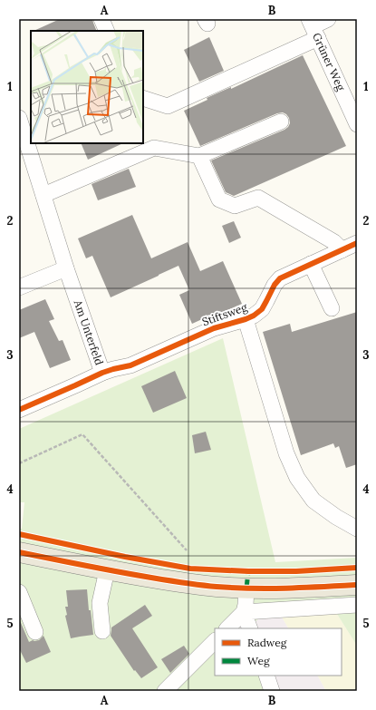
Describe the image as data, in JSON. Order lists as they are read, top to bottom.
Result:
{
  "streets": {
    "street": ["Grüner Weg", "Stiftsweg", "Am Unterfeld"]
  },
  "crossings": [
    ["Stiftsweg", "Am Unterfeld"]
  ],
  "legend": ["Radweg", "Weg"],
  "grid": {
    "columns": ["A", "B"],
    "rows": [
      "1",
      "2",
      "3",
      "4",
      "5"
    ]
  }
}
